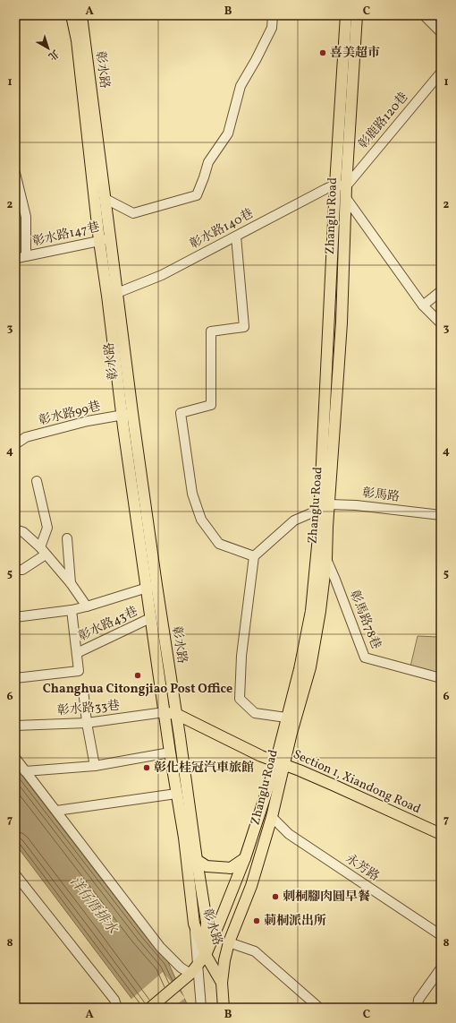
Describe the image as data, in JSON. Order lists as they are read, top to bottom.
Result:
{
  "streets": {
    "main road": ["彰水路", "Zhanglu Road", "Section 1, Xiandong Road"],
    "street": [
      "彰鹿路120巷",
      "彰水路140巷",
      "彰水路147巷",
      "彰水路99巷",
      "彰馬路",
      "彰馬路78巷",
      "彰水路43巷",
      "彰水路33巷",
      "永芳路"
    ]
  },
  "crossings": [
    ["彰水路", "Zhanglu Road"],
    ["彰水路", "彰水路140巷"],
    ["彰水路", "彰水路147巷"],
    ["彰水路", "彰水路99巷"],
    ["彰水路", "彰水路43巷"],
    ["彰水路", "彰水路33巷"],
    ["彰水路", "Section 1, Xiandong Road"],
    ["彰鹿路120巷", "Zhanglu Road"],
    ["彰鹿路120巷", "彰水路140巷"],
    ["Zhanglu Road", "彰水路140巷"],
    ["Zhanglu Road", "彰馬路"],
    ["Zhanglu Road", "彰馬路78巷"],
    ["Zhanglu Road", "Section 1, Xiandong Road"],
    ["Zhanglu Road", "永芳路"],
    ["彰水路33巷", "Section 1, Xiandong Road"]
  ],
  "water": ["洋仔厝排水"],
  "places": [
    "喜美超市",
    "Changhua Citongjiao Post Office",
    "彰化桂冠汽車旅館",
    "刺桐腳肉圓早餐",
    "莿桐派出所"
  ],
  "north": "bottom right",
  "grid": {
    "columns": ["A", "B", "C"],
    "rows": [
      "1",
      "2",
      "3",
      "4",
      "5",
      "6",
      "7",
      "8"
    ]
  }
}
